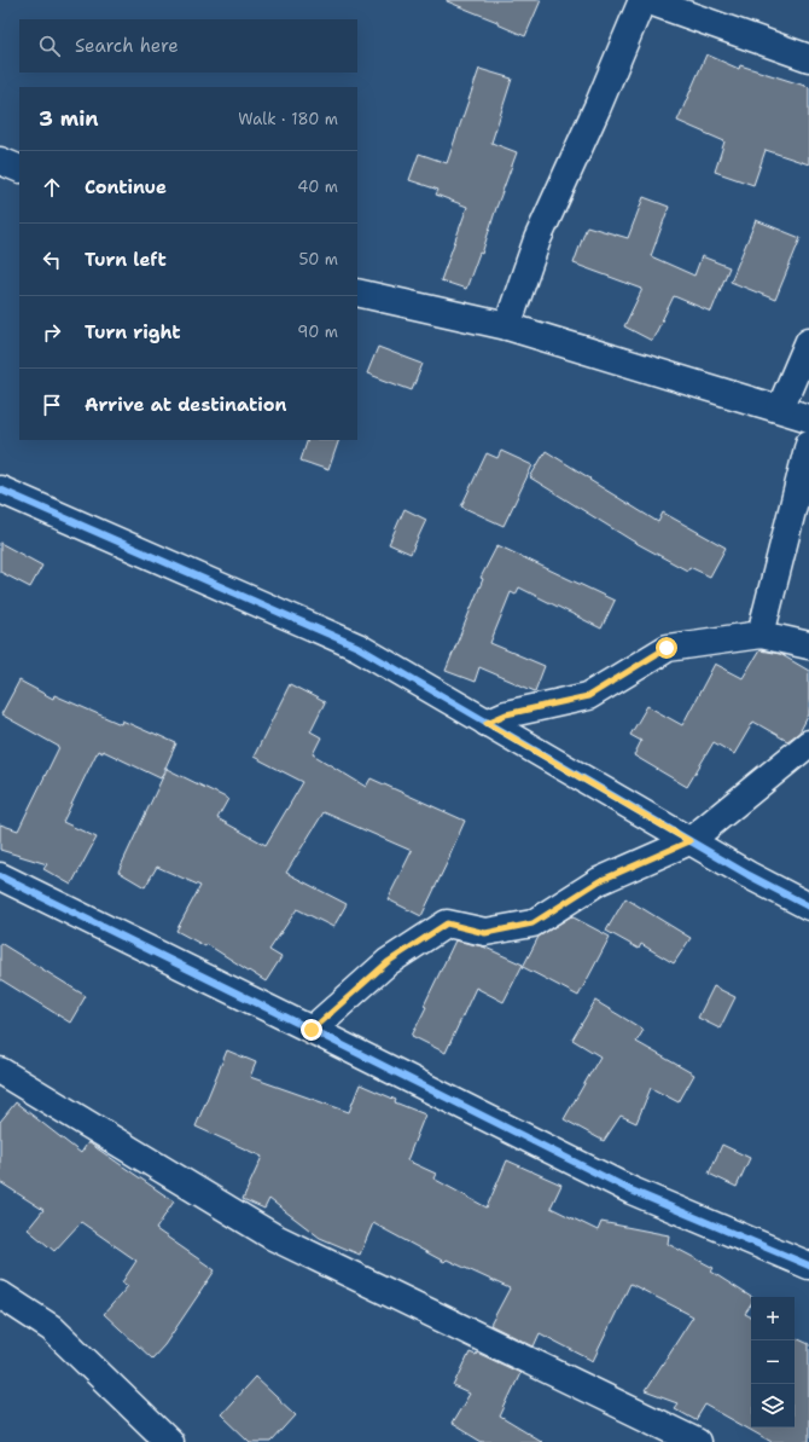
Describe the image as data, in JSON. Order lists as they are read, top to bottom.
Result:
{
  "page": {
    "search": "Search here",
    "heading": ["3 min", "Walk · 180 m"],
    "list": [
      ["Continue", "40 m"],
      ["Turn left", "50 m"],
      ["Turn right", "90 m"],
      "Arrive at destination"
    ],
    "map_buttons": ["+", "−"]
  }
}
